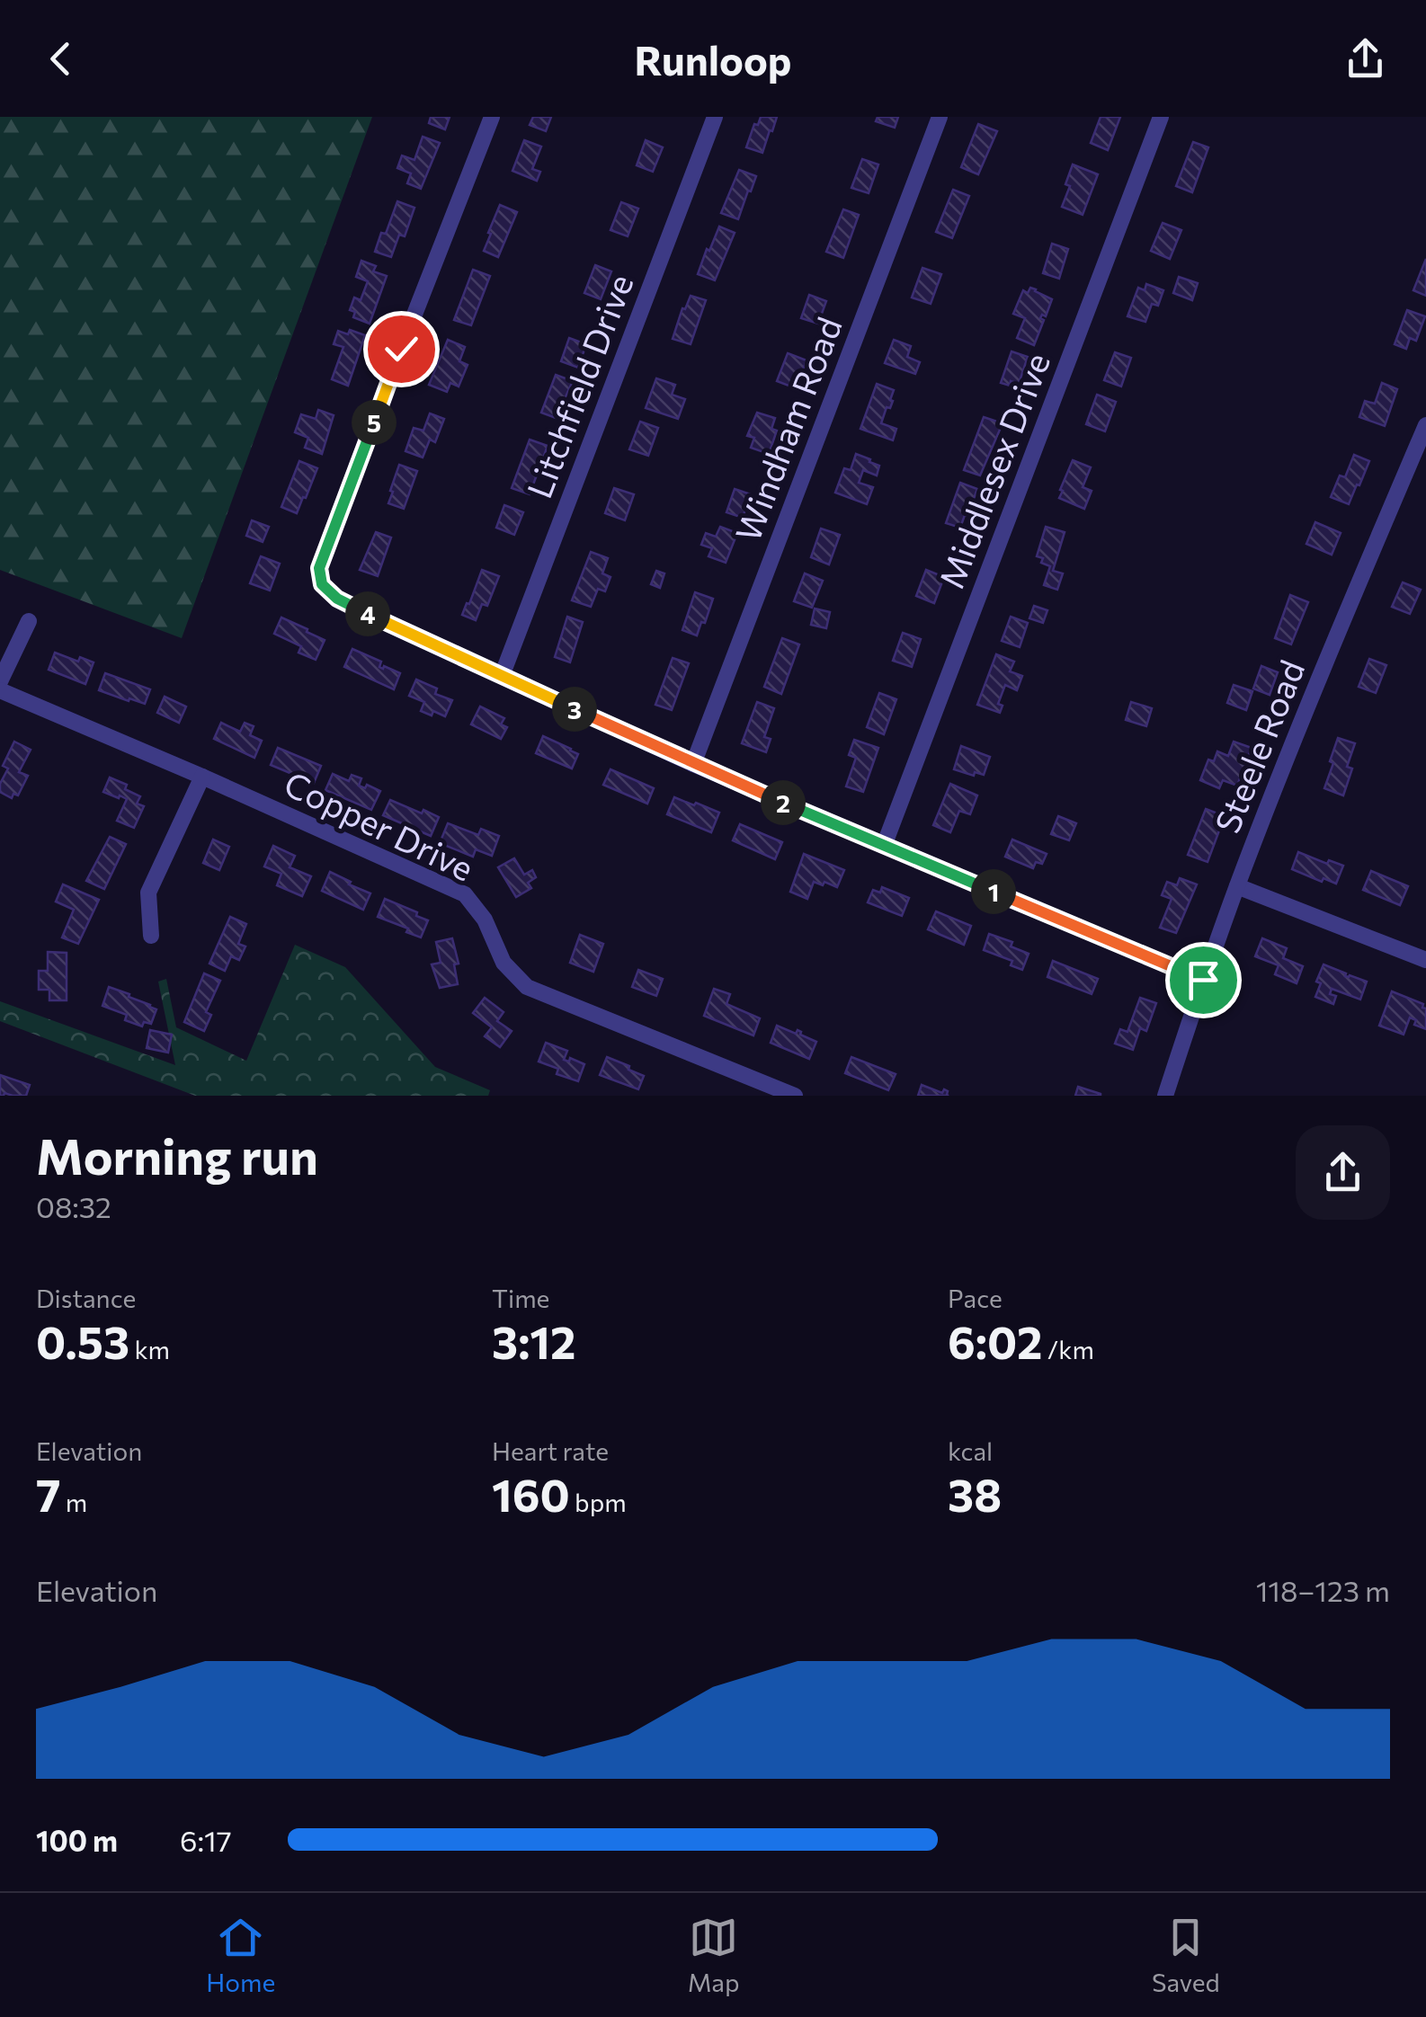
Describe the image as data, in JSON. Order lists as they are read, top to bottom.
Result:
{
  "streets": {
    "street": [
      "Litchfield Drive",
      "Windham Road",
      "Middlesex Drive",
      "Steele Road",
      "Copper Drive"
    ]
  },
  "page": {
    "header": "Runloop",
    "pins": [
      "5",
      "4",
      "3",
      "2",
      "1"
    ],
    "heading": ["Morning run", "08:32"],
    "stats": [
      ["Distance", "0.53 km"],
      ["Time", "3:12"],
      ["Pace", "6:02 /km"],
      ["Elevation", "7 m"],
      ["Heart rate", "160 bpm"],
      ["kcal", "38"]
    ],
    "chart": ["Elevation", "118–123 m"],
    "list": [
      {
        "name": "100 m",
        "note": "6:17"
      }
    ],
    "tabs": ["Home", "Map", "Saved"]
  }
}
